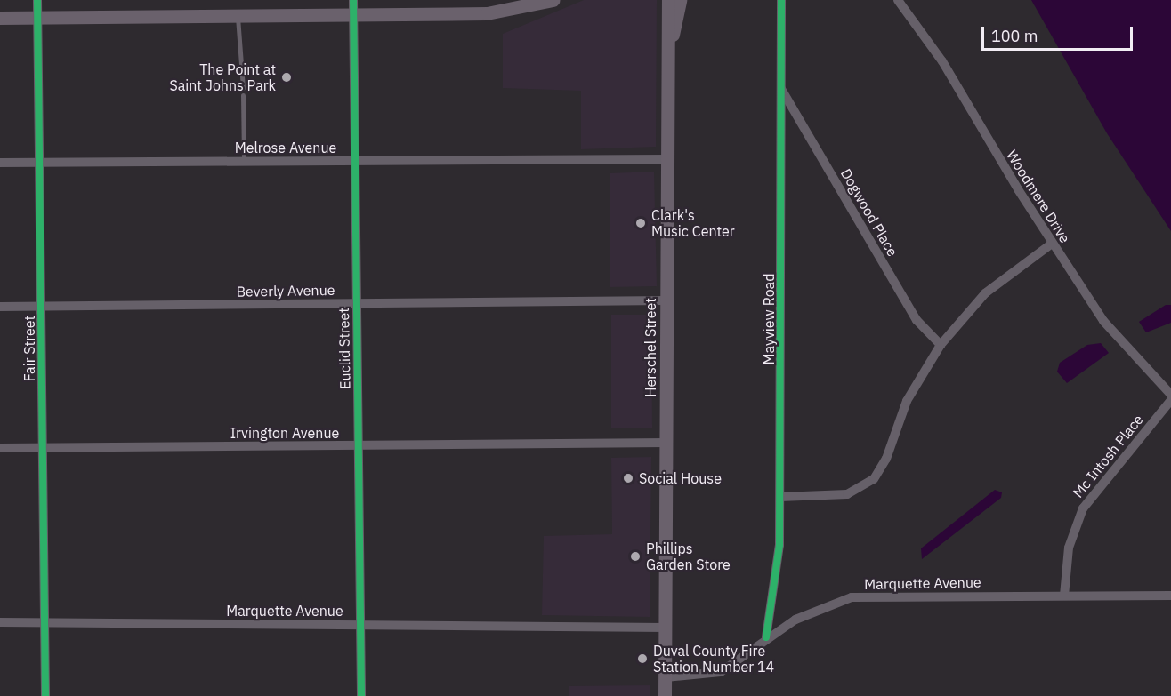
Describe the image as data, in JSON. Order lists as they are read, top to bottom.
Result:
{
  "streets": {
    "main road": ["Herschel Street"],
    "street": [
      "Melrose Avenue",
      "Woodmere Drive",
      "Dogwood Place",
      "Beverly Avenue",
      "Mayview Road",
      "Fair Street",
      "Euclid Street",
      "Irvington Avenue",
      "Mc Intosh Place",
      "Marquette Avenue"
    ]
  },
  "crossings": [
    ["Melrose Avenue", "Herschel Street"],
    ["Melrose Avenue", "Fair Street"],
    ["Melrose Avenue", "Euclid Street"],
    ["Dogwood Place", "Mayview Road"],
    ["Beverly Avenue", "Herschel Street"],
    ["Beverly Avenue", "Fair Street"],
    ["Beverly Avenue", "Euclid Street"],
    ["Mayview Road", "Marquette Avenue"],
    ["Herschel Street", "Irvington Avenue"],
    ["Herschel Street", "Marquette Avenue"],
    ["Fair Street", "Irvington Avenue"],
    ["Fair Street", "Marquette Avenue"],
    ["Euclid Street", "Irvington Avenue"],
    ["Euclid Street", "Marquette Avenue"],
    ["Mc Intosh Place", "Marquette Avenue"]
  ],
  "places": [
    "The Point at Saint Johns Park",
    "Clark's Music Center",
    "Social House",
    "Phillips Garden Store",
    "Duval County Fire Station Number 14"
  ],
  "scale_bar": "100 m"
}
